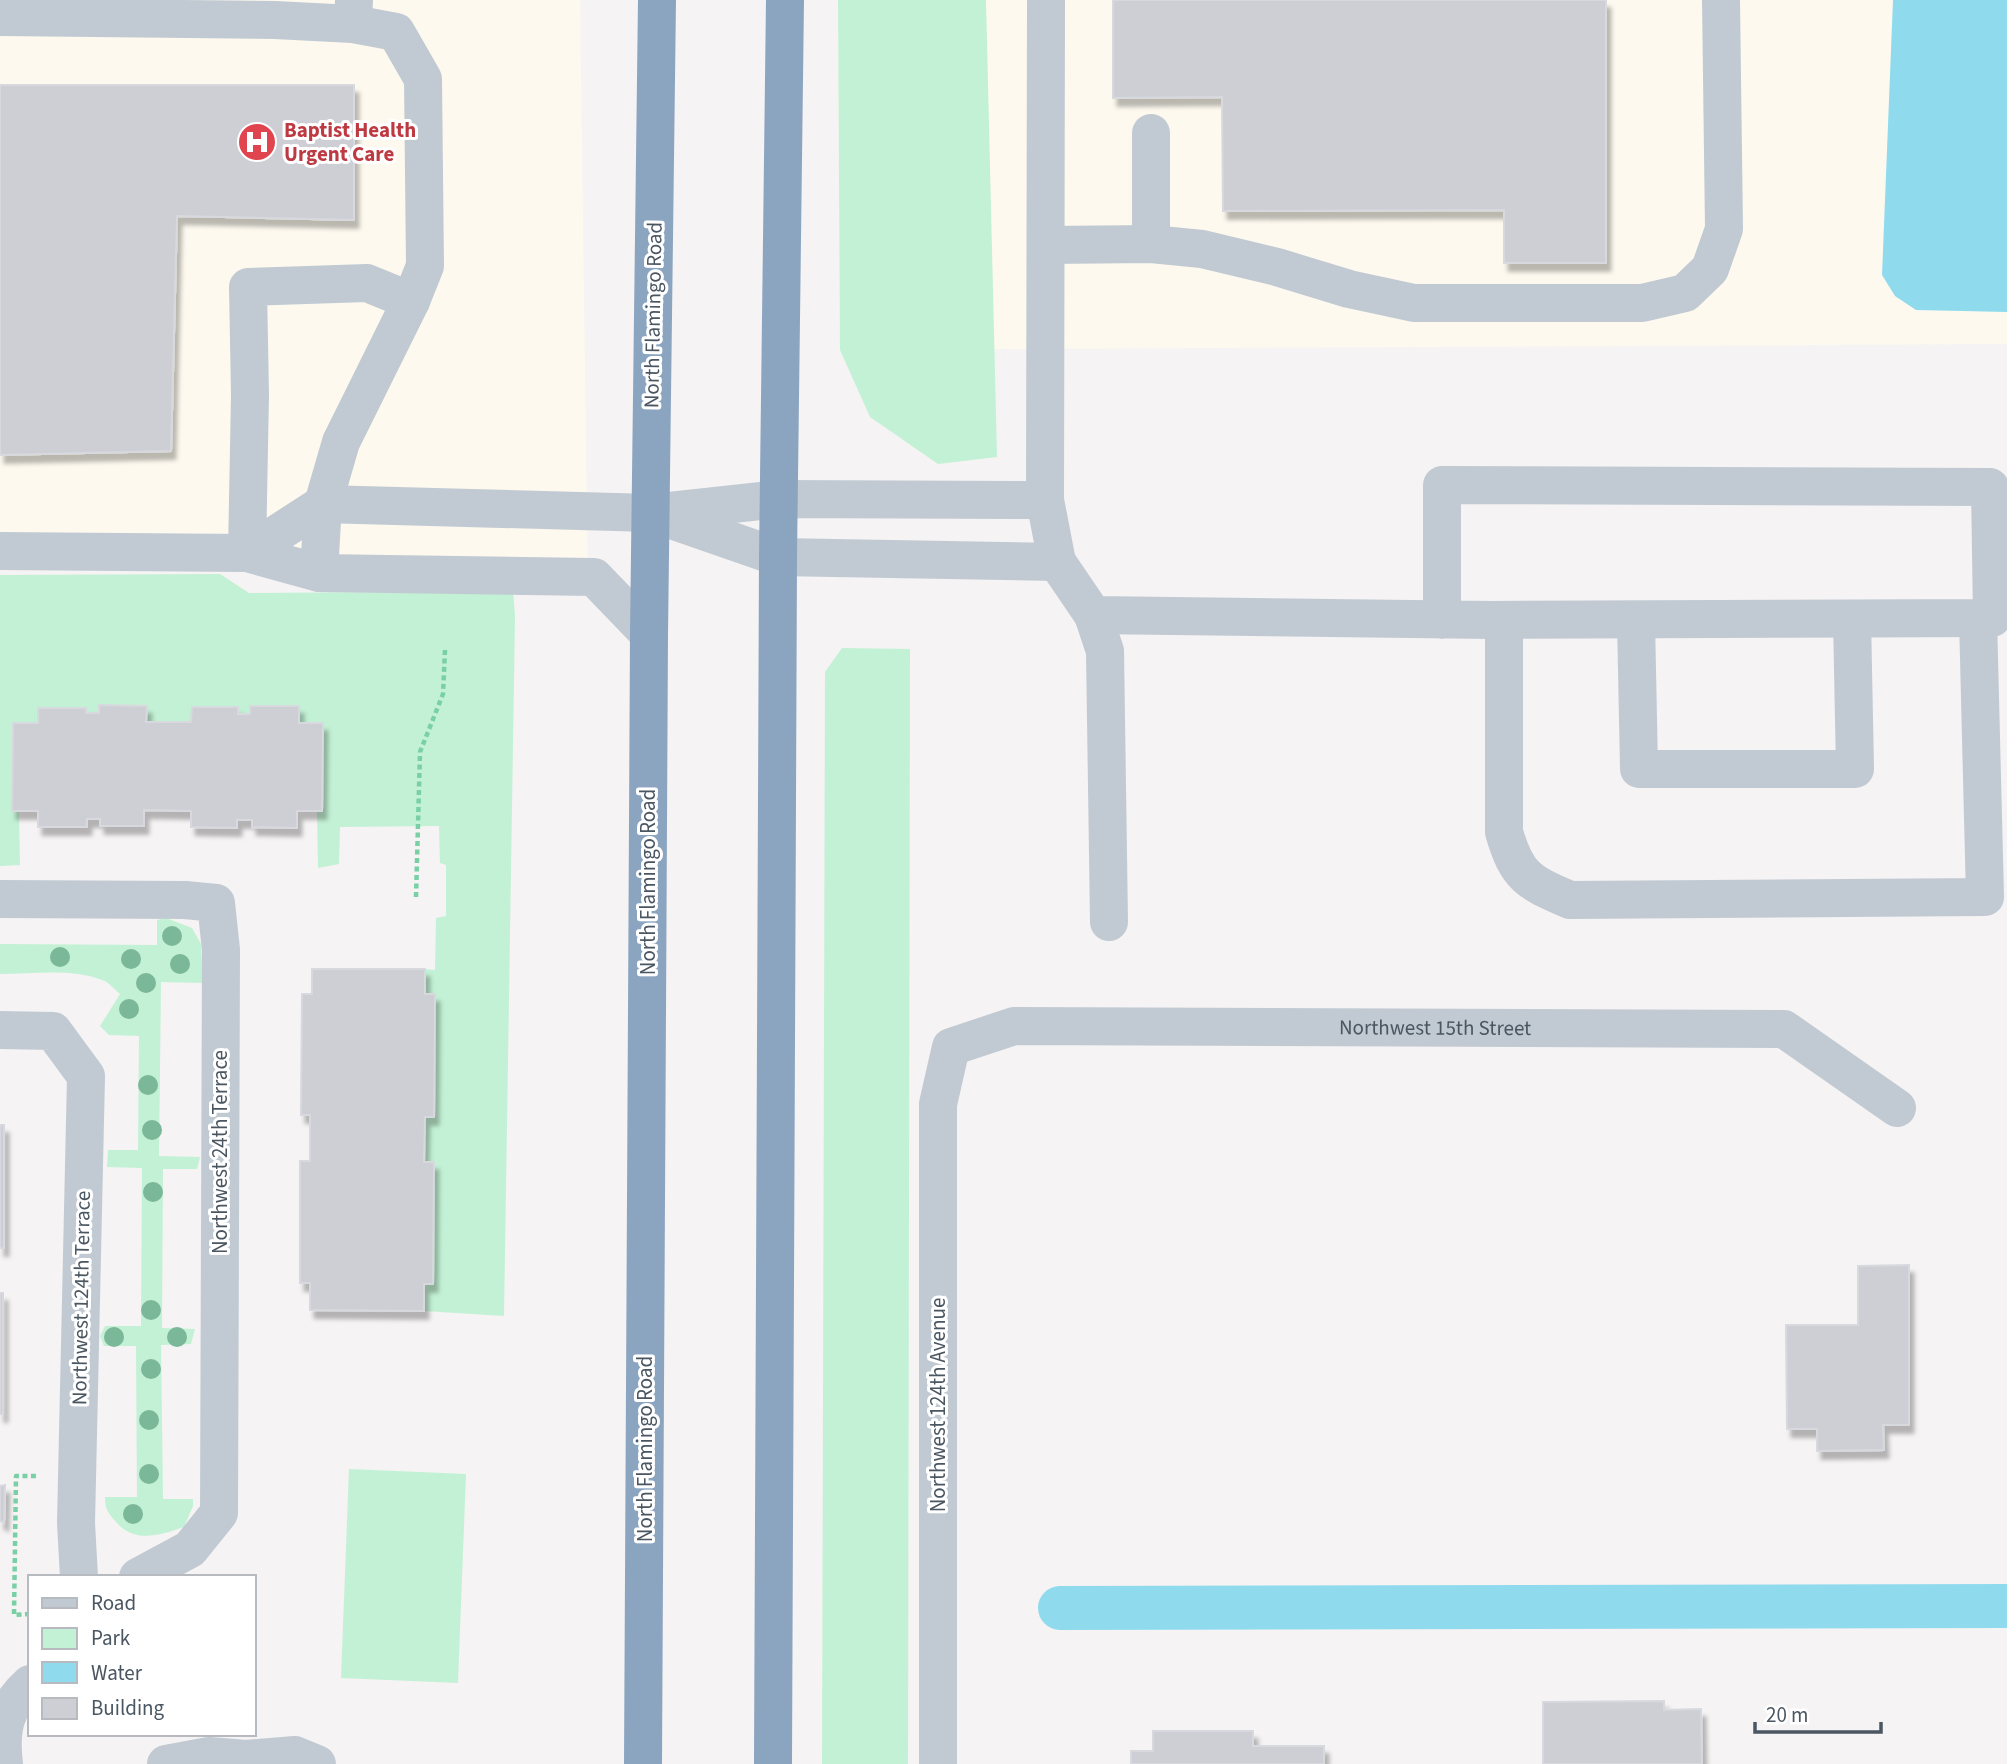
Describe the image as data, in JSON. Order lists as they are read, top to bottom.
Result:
{
  "streets": {
    "highway": ["North Flamingo Road"],
    "street": [
      "Northwest 15th Street",
      "Northwest 24th Terrace",
      "Northwest 124th Terrace",
      "Northwest 124th Avenue"
    ]
  },
  "crossings": [
    ["Northwest 15th Street", "Northwest 124th Avenue"]
  ],
  "places": {
    "hospital": ["Baptist Health Urgent Care"]
  },
  "legend": [
    "Road",
    "Park",
    "Water",
    "Building"
  ],
  "scale_bar": "20 m"
}
